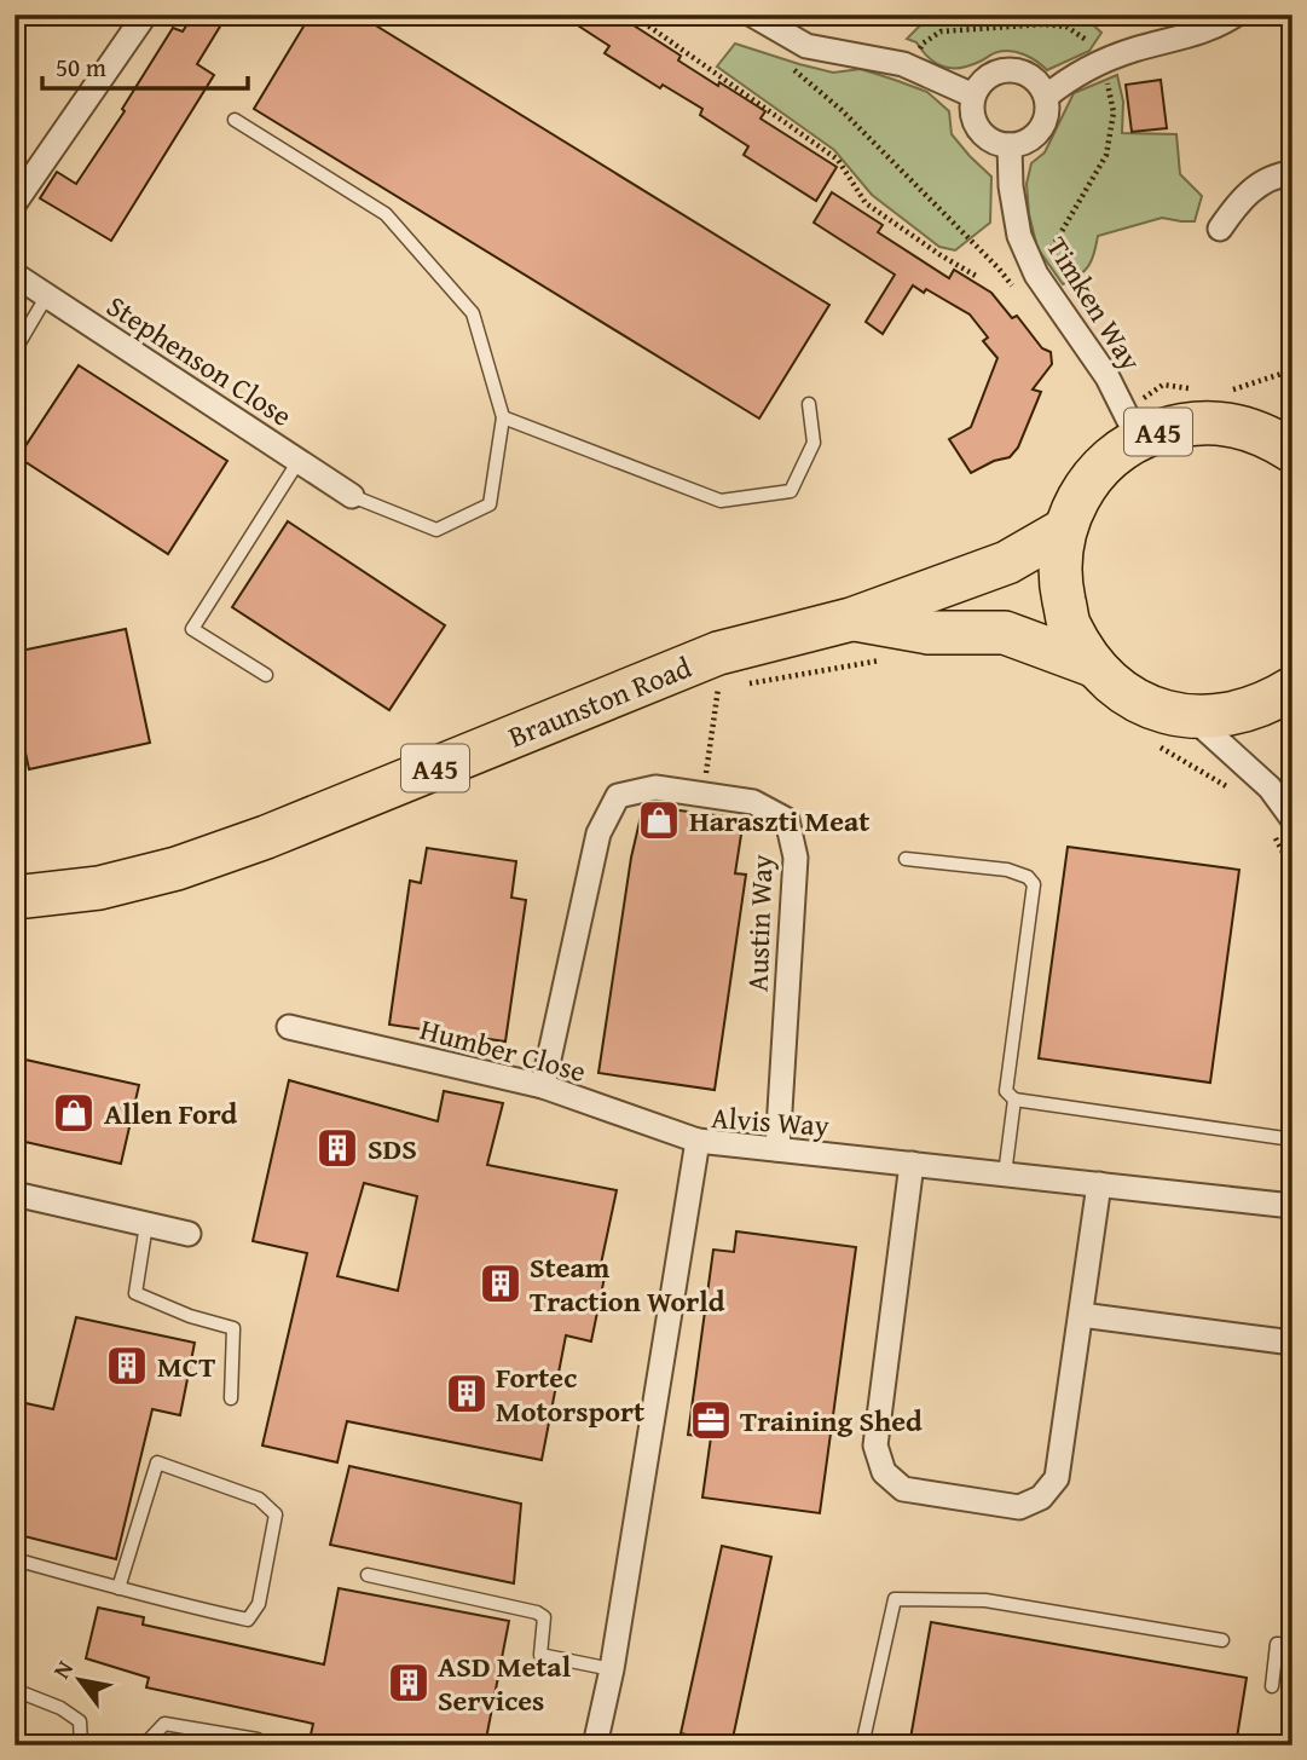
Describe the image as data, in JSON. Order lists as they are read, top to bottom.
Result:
{
  "streets": {
    "highway": ["A45", "Braunston Road"],
    "street": [
      "Timken Way",
      "Stephenson Close",
      "Austin Way",
      "Humber Close",
      "Alvis Way"
    ]
  },
  "crossings": [
    ["Timken Way", "A45"],
    ["A45", "Braunston Road"],
    ["Austin Way", "Humber Close"],
    ["Austin Way", "Alvis Way"],
    ["Humber Close", "Alvis Way"]
  ],
  "places": {
    "shop": ["Haraszti Meat", "Allen Ford"],
    "building": [
      "SDS",
      "Steam Traction World",
      "MCT",
      "Fortec Motorsport",
      "ASD Metal Services"
    ],
    "office": ["Training Shed"]
  },
  "scale_bar": "50 m",
  "north": "top left"
}
